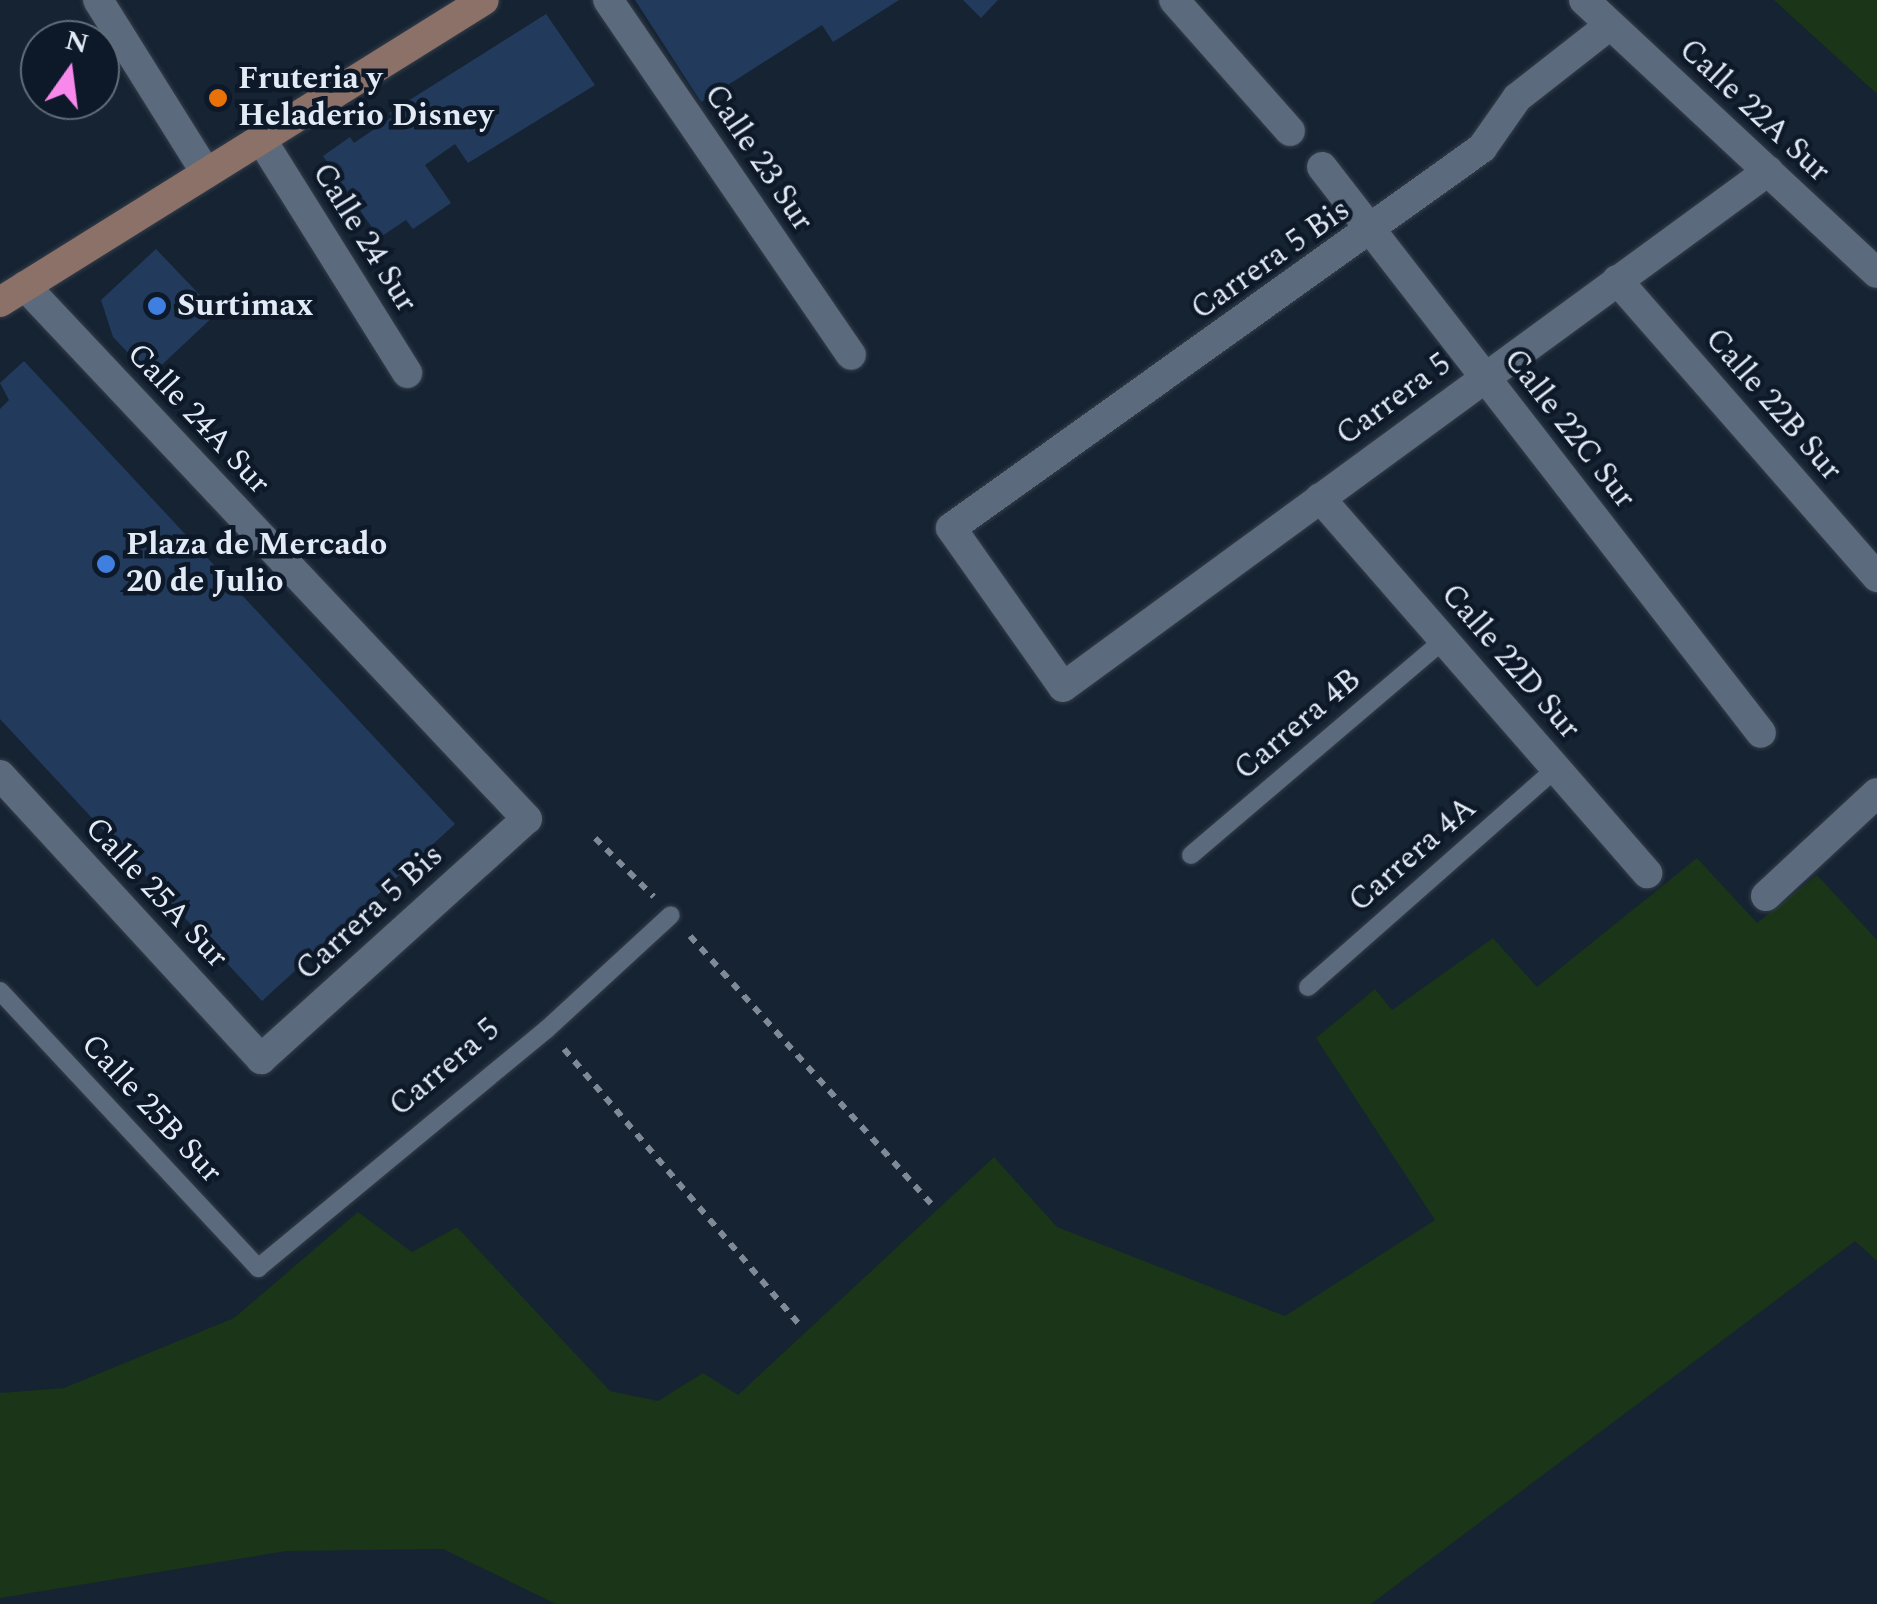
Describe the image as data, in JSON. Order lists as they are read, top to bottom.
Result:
{
  "streets": {
    "street": [
      "Calle 22A Sur",
      "Calle 23 Sur",
      "Calle 24 Sur",
      "Carrera 5 Bis",
      "Carrera 5",
      "Calle 22B Sur",
      "Calle 24A Sur",
      "Calle 22C Sur",
      "Calle 22D Sur",
      "Calle 25A Sur"
    ],
    "lane": ["Carrera 4B", "Carrera 4A", "Calle 25B Sur"]
  },
  "crossings": [
    ["Calle 22A Sur", "Carrera 5 Bis"],
    ["Calle 22A Sur", "Carrera 5"],
    ["Carrera 5 Bis", "Carrera 5"],
    ["Carrera 5 Bis", "Calle 24A Sur"],
    ["Carrera 5 Bis", "Calle 22C Sur"],
    ["Carrera 5 Bis", "Calle 25A Sur"],
    ["Carrera 5", "Calle 22B Sur"],
    ["Carrera 5", "Calle 22C Sur"],
    ["Carrera 5", "Calle 22D Sur"],
    ["Carrera 5", "Calle 25B Sur"],
    ["Calle 22D Sur", "Carrera 4B"],
    ["Calle 22D Sur", "Carrera 4A"]
  ],
  "places": ["Fruteria y Heladerio Disney", "Surtimax", "Plaza de Mercado 20 de Julio"],
  "north": "top"
}
